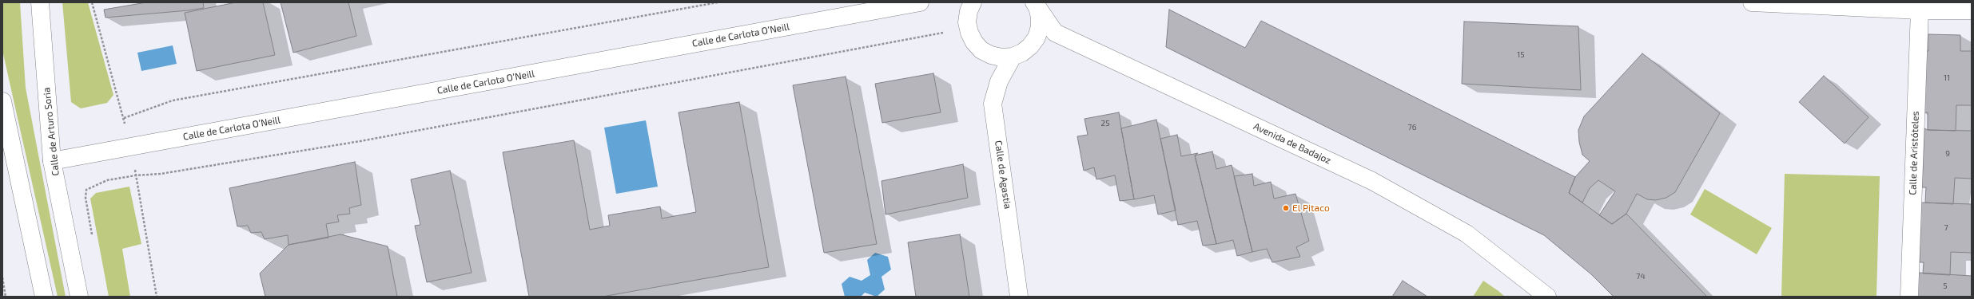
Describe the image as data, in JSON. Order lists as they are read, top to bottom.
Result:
{
  "streets": {
    "street": [
      "Calle de Carlota O’Neill",
      "Calle de Arturo Soria",
      "Avenida de Badajoz",
      "Calle de Aristóteles",
      "Calle de Agastia"
    ]
  },
  "crossings": [
    ["Calle de Carlota O’Neill", "Calle de Arturo Soria"]
  ],
  "places": ["El Pitaco"],
  "house_numbers": [
    "15",
    "11",
    "25",
    "76",
    "9",
    "7",
    "74",
    "5"
  ]
}
